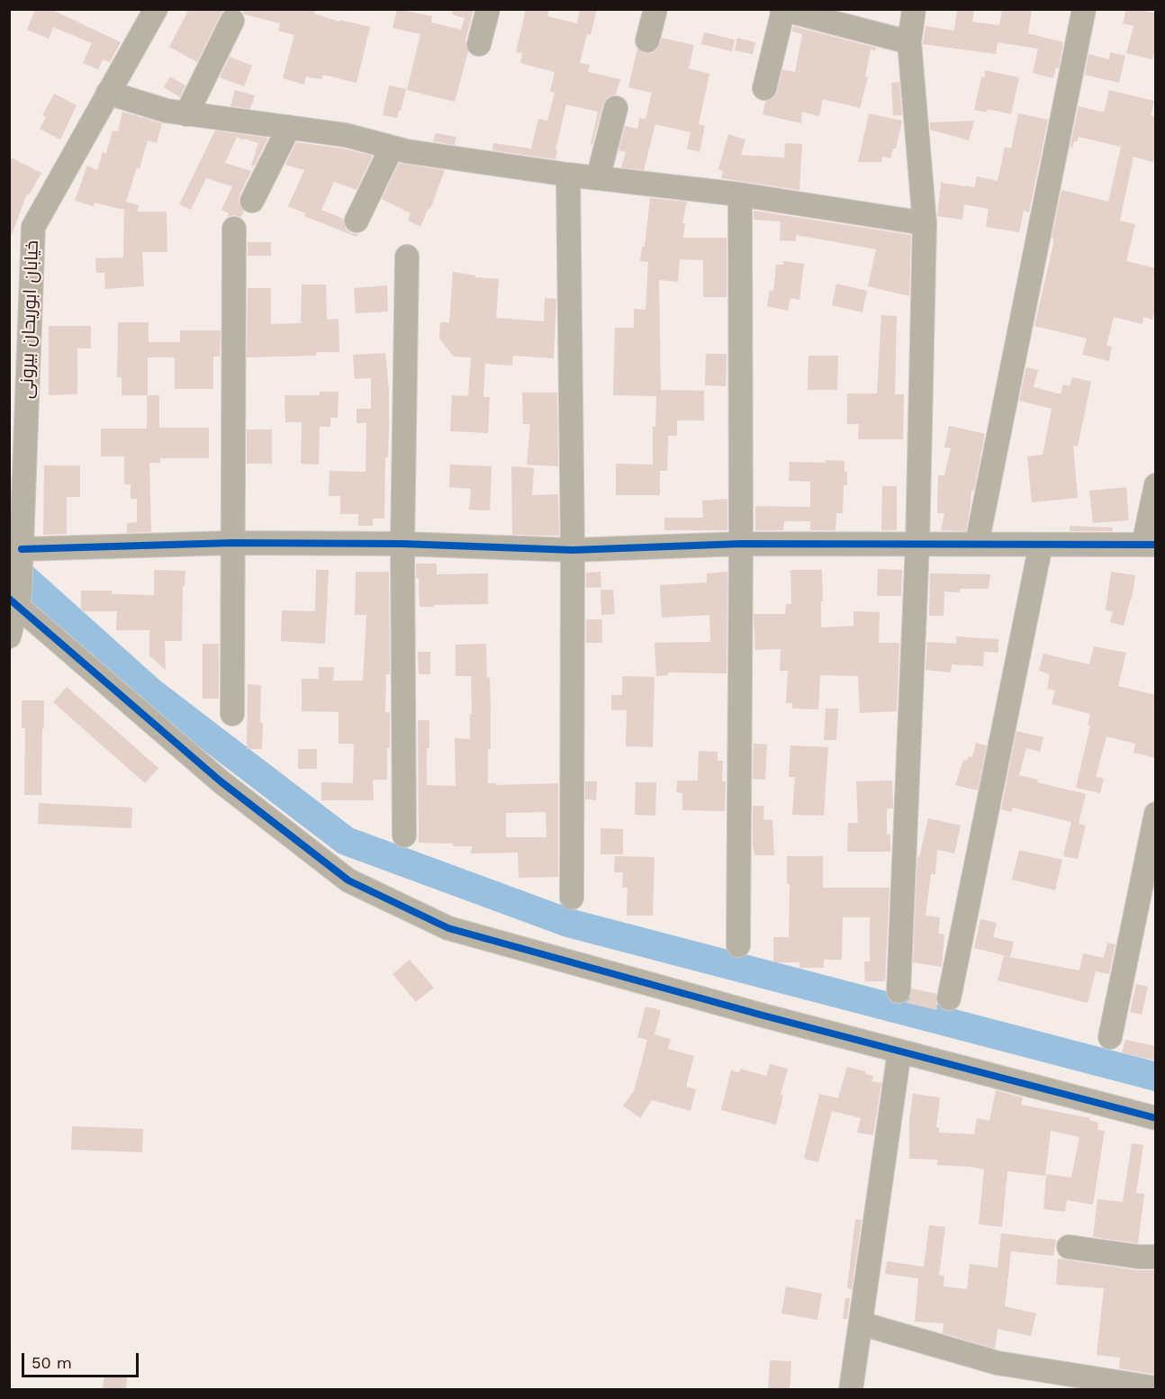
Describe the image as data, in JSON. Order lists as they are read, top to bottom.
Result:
{
  "streets": {
    "street": ["خیابان ابوریحان بیرونی"]
  },
  "scale_bar": "50 m"
}
